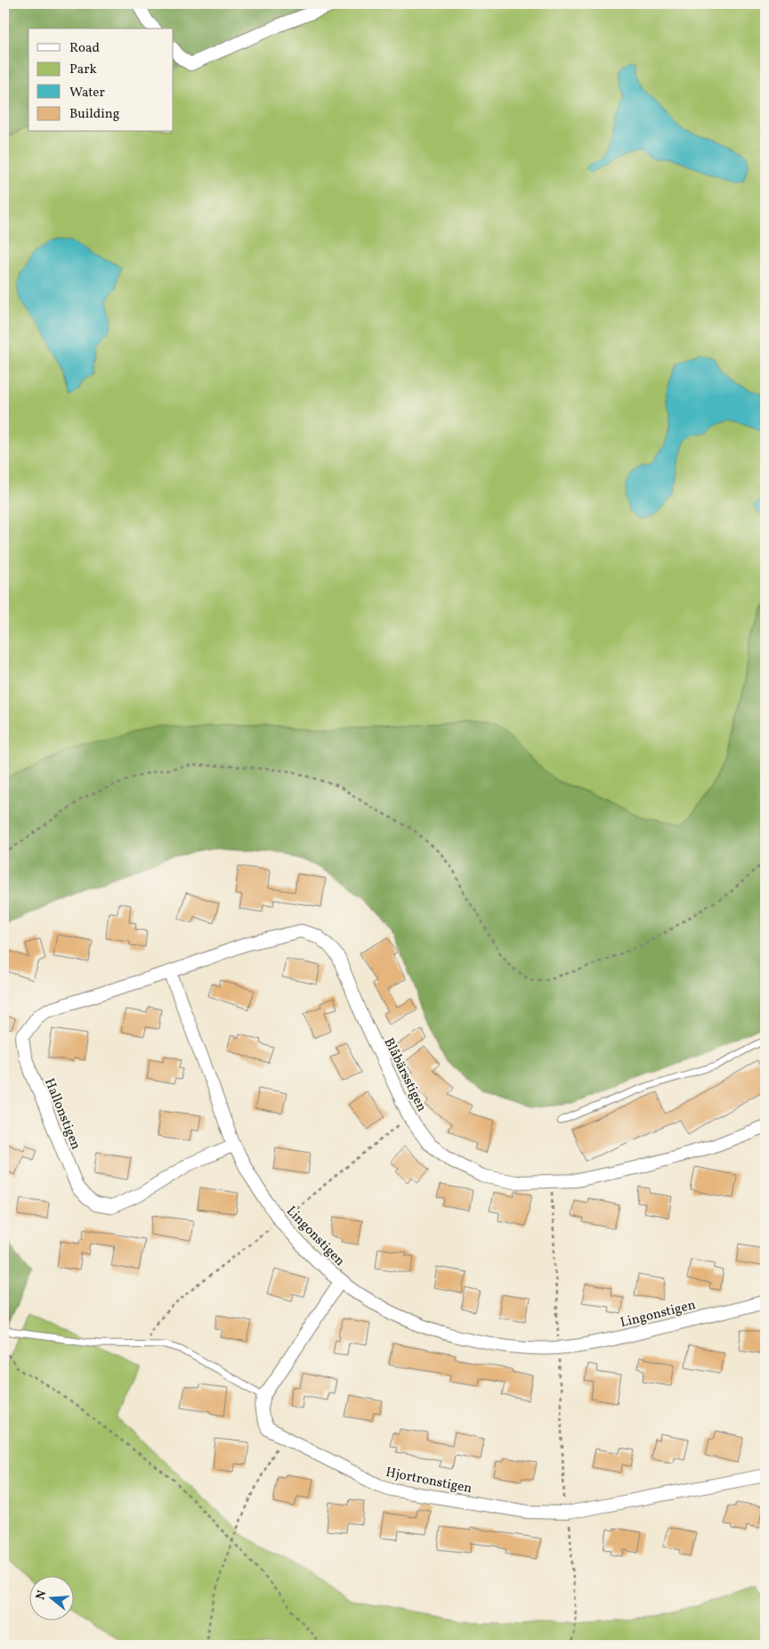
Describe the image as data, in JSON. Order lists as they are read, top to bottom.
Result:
{
  "streets": {
    "street": [
      "Blåbärsstigen",
      "Hallonstigen",
      "Lingonstigen",
      "Hjortronstigen"
    ]
  },
  "crossings": [
    ["Blåbärsstigen", "Hallonstigen"],
    ["Blåbärsstigen", "Lingonstigen"],
    ["Hallonstigen", "Lingonstigen"],
    ["Lingonstigen", "Hjortronstigen"]
  ],
  "legend": [
    "Road",
    "Park",
    "Water",
    "Building"
  ],
  "north": "left"
}
